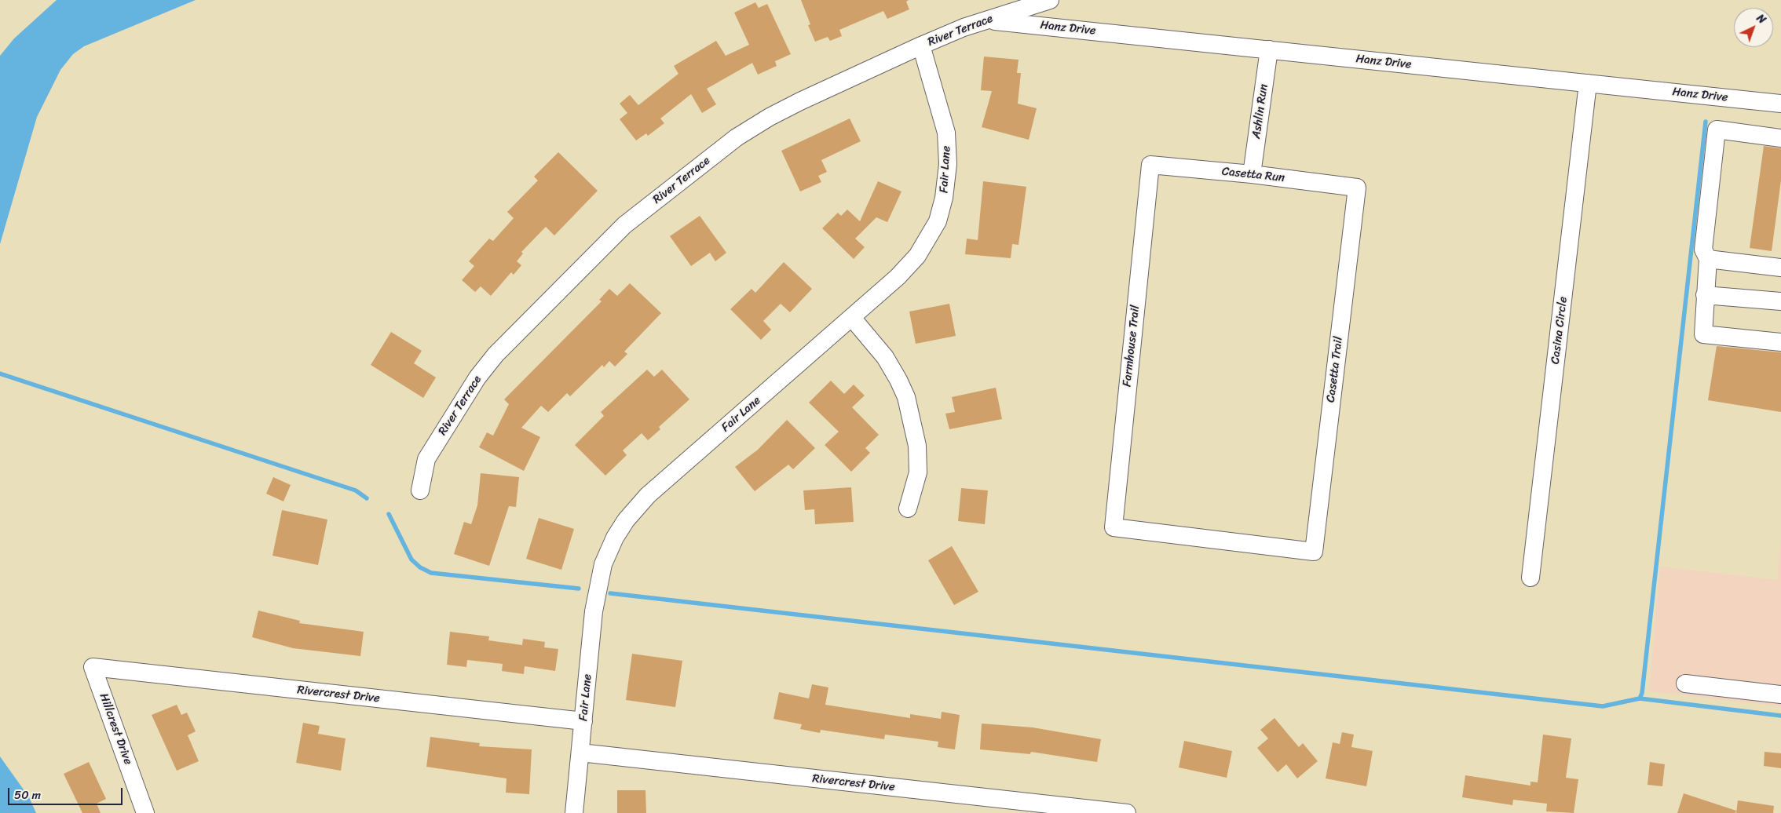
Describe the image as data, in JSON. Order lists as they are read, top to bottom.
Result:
{
  "streets": {
    "street": [
      "Hanz Drive",
      "River Terrace",
      "Ashlin Run",
      "Fair Lane",
      "Casetta Run",
      "Casina Circle",
      "Farmhouse Trail",
      "Casetta Trail",
      "Rivercrest Drive",
      "Hillcrest Drive"
    ]
  },
  "crossings": [
    ["Hanz Drive", "River Terrace"],
    ["Hanz Drive", "Ashlin Run"],
    ["Hanz Drive", "Casina Circle"],
    ["River Terrace", "Fair Lane"],
    ["Ashlin Run", "Casetta Run"],
    ["Fair Lane", "Rivercrest Drive"],
    ["Casetta Run", "Farmhouse Trail"],
    ["Casetta Run", "Casetta Trail"],
    ["Farmhouse Trail", "Casetta Trail"],
    ["Rivercrest Drive", "Hillcrest Drive"]
  ],
  "scale_bar": "50 m",
  "north": "top right"
}
